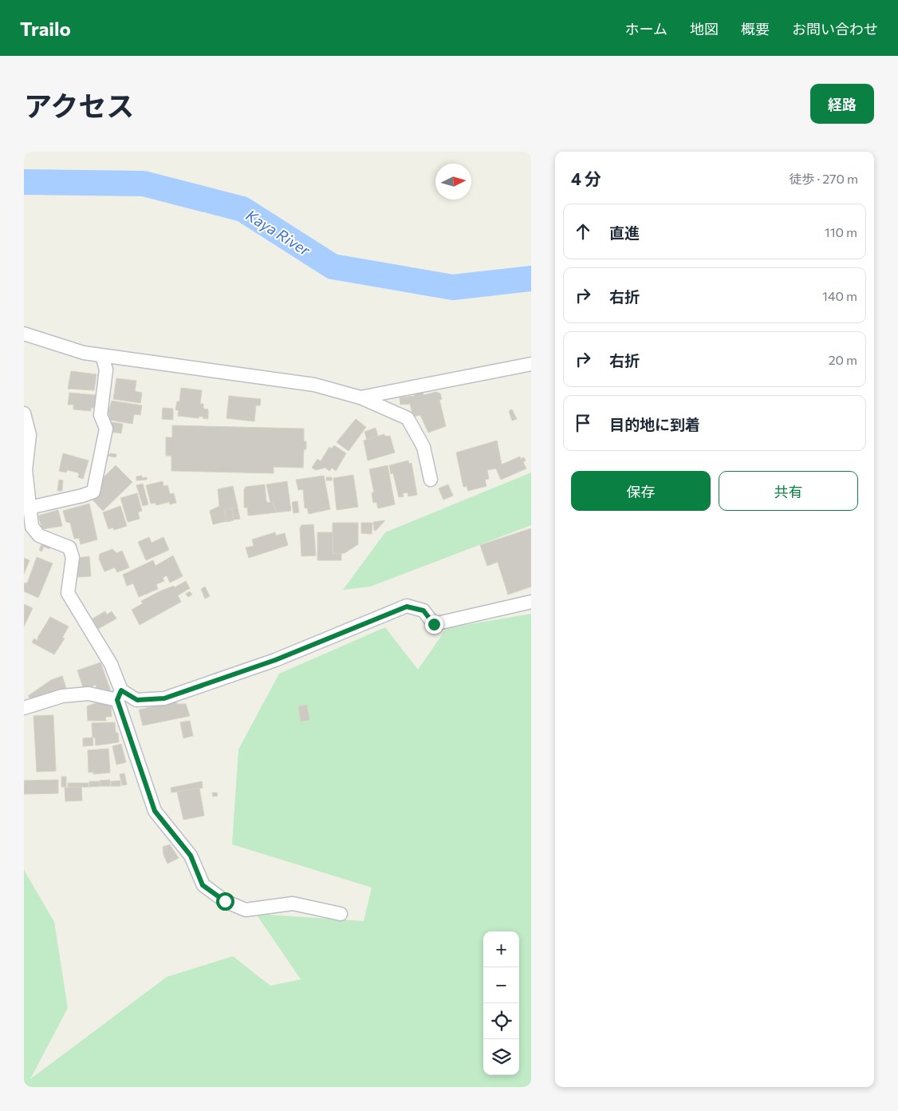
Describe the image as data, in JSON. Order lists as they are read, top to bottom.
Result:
{
  "water": ["Kaya River"],
  "north": "right",
  "page": {
    "header": "Trailo",
    "nav": [
      "ホーム",
      "地図",
      "概要",
      "お問い合わせ"
    ],
    "title": "アクセス",
    "buttons": [
      "経路",
      ["保存", "共有"]
    ],
    "heading": ["4 分", "徒歩 · 270 m"],
    "list": [
      ["直進", "110 m"],
      ["右折", "140 m"],
      ["右折", "20 m"],
      "目的地に到着"
    ],
    "map_buttons": ["+", "−"]
  }
}
